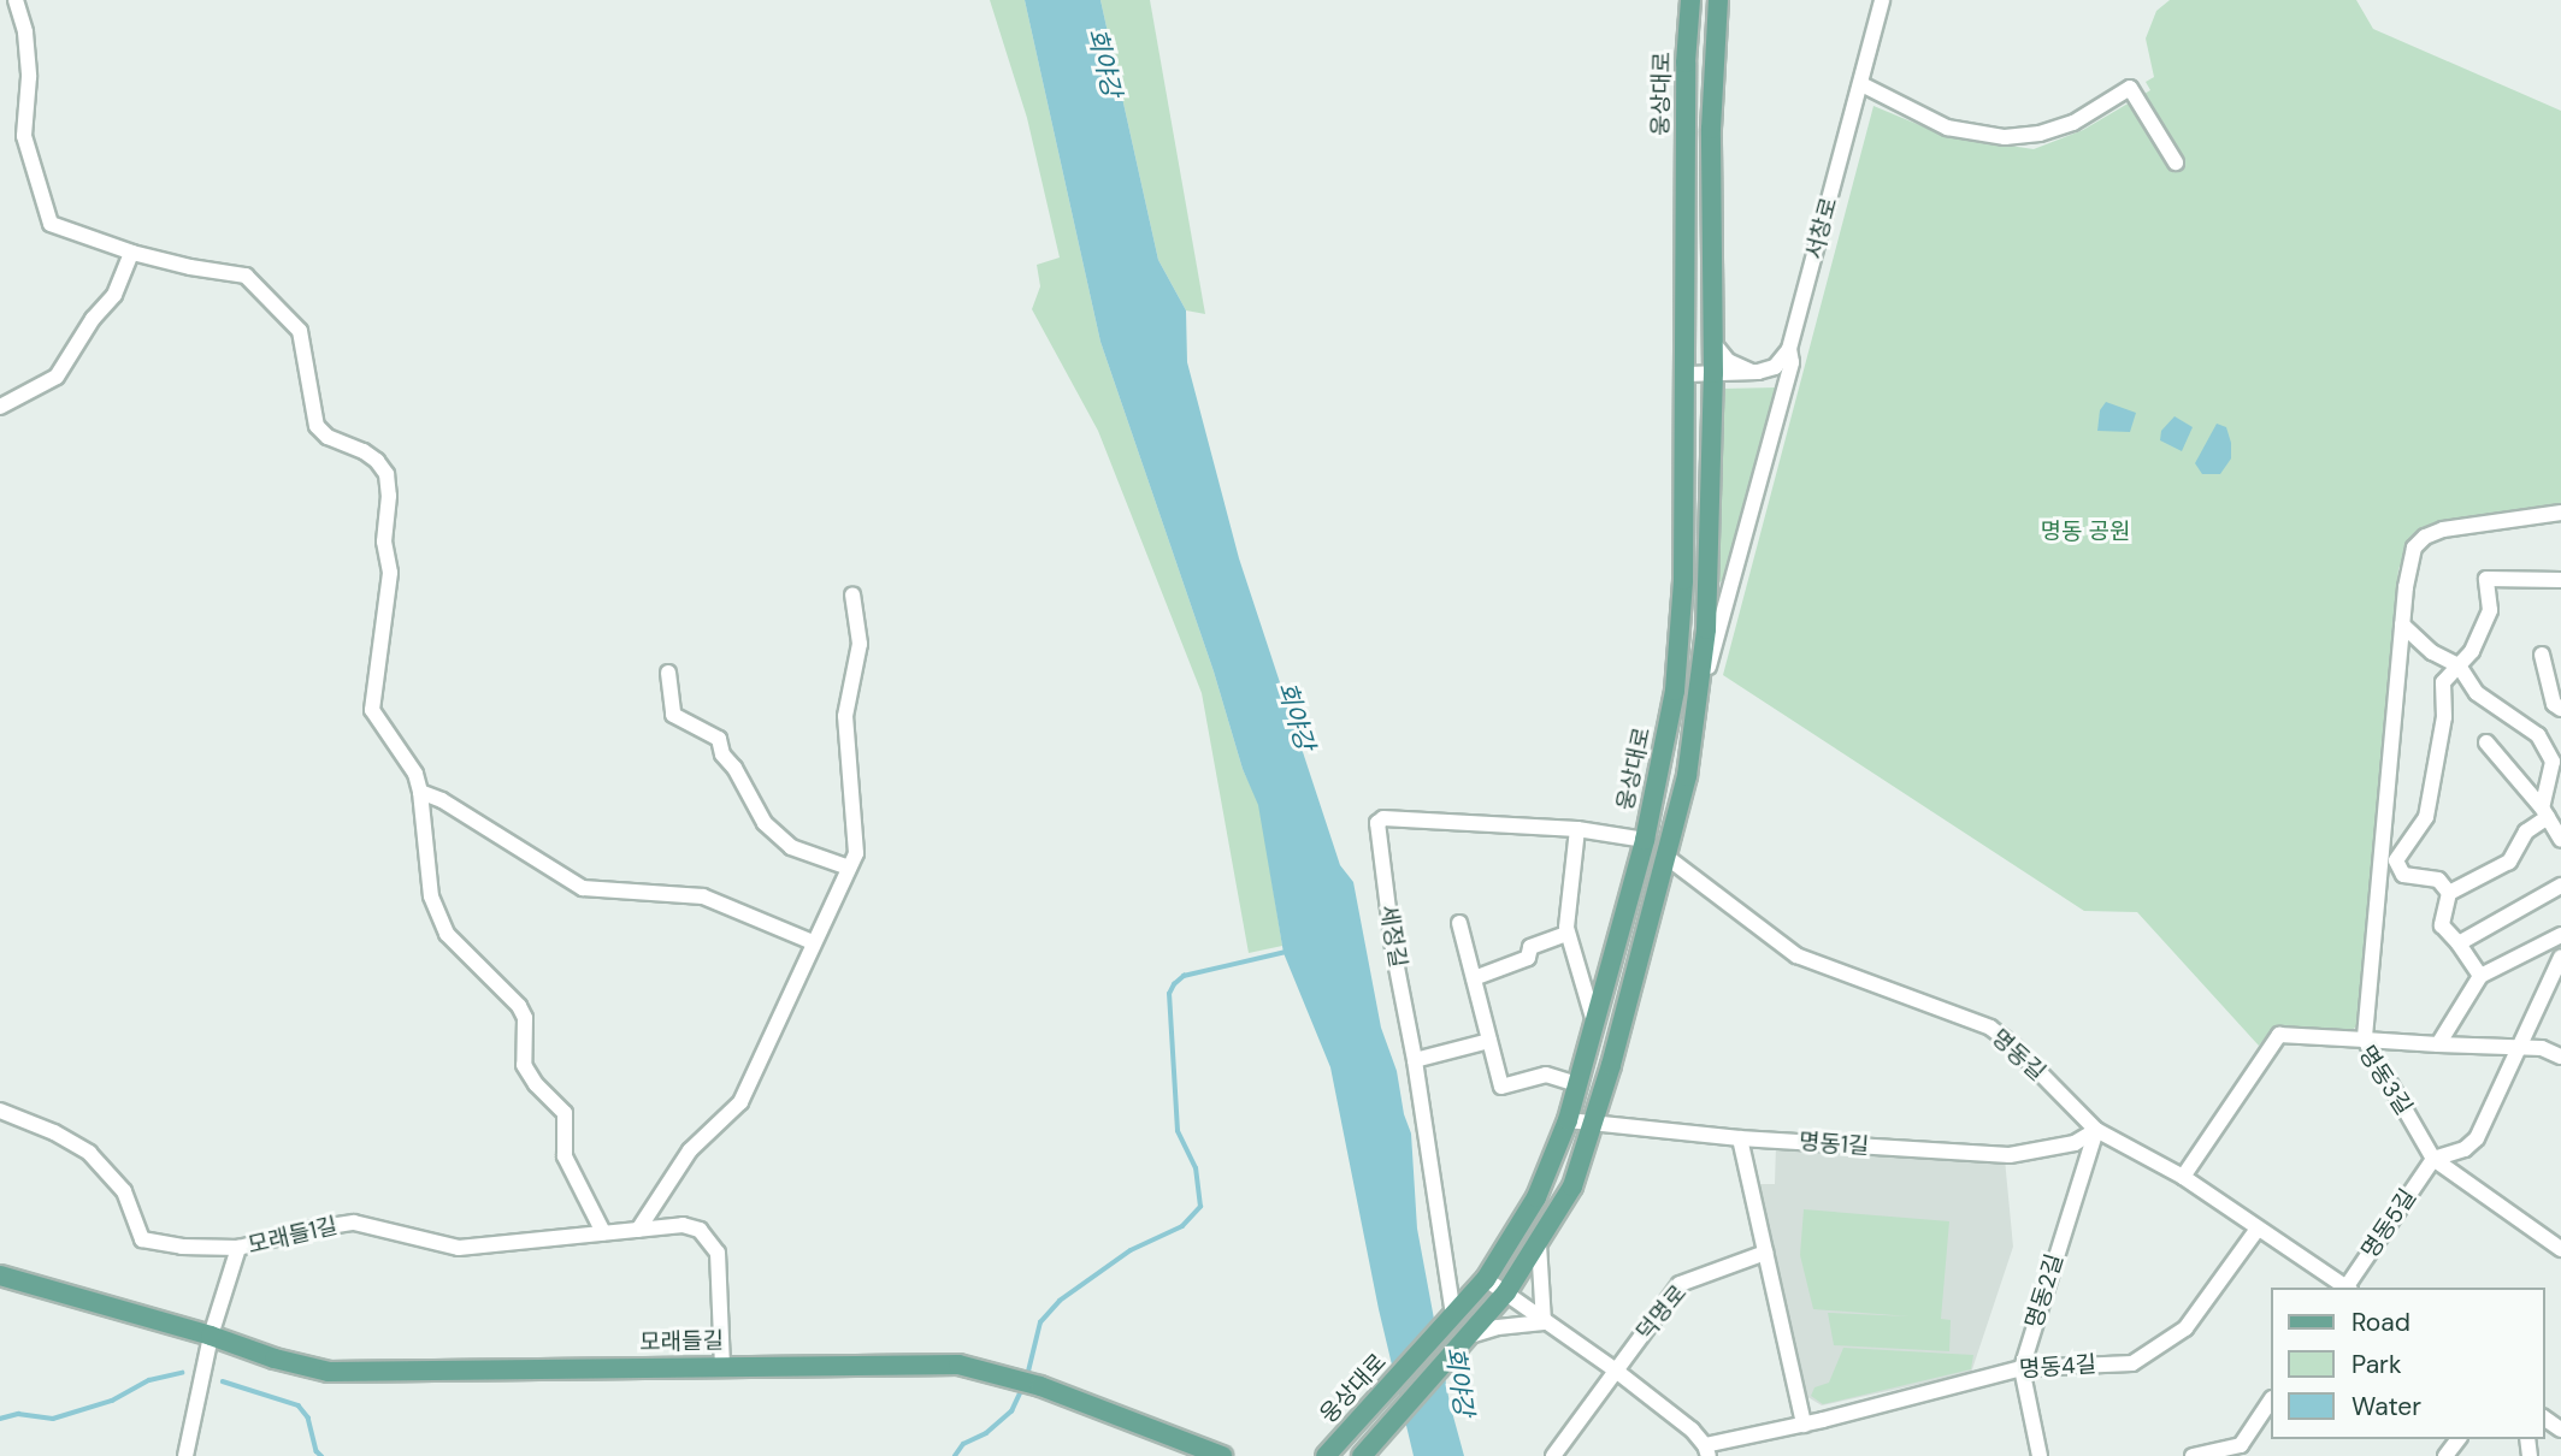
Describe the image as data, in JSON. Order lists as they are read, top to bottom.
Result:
{
  "streets": {
    "main road": ["웅상대로", "모래들길"],
    "street": [
      "서창로",
      "세정길",
      "명동길",
      "명동3길",
      "명동1길",
      "명동5길",
      "모래들1길",
      "명동2길",
      "덕명로",
      "명동4길"
    ]
  },
  "crossings": [
    ["웅상대로", "세정길"],
    ["웅상대로", "명동1길"],
    ["명동길", "명동3길"],
    ["명동길", "명동1길"],
    ["명동길", "명동2길"],
    ["명동길", "명동4길"],
    ["명동3길", "명동5길"],
    ["명동1길", "명동2길"],
    ["모래들1길", "모래들길"],
    ["명동2길", "명동4길"]
  ],
  "water": ["회야강"],
  "parks": ["명동 공원"],
  "legend": ["Road", "Park", "Water"]
}
